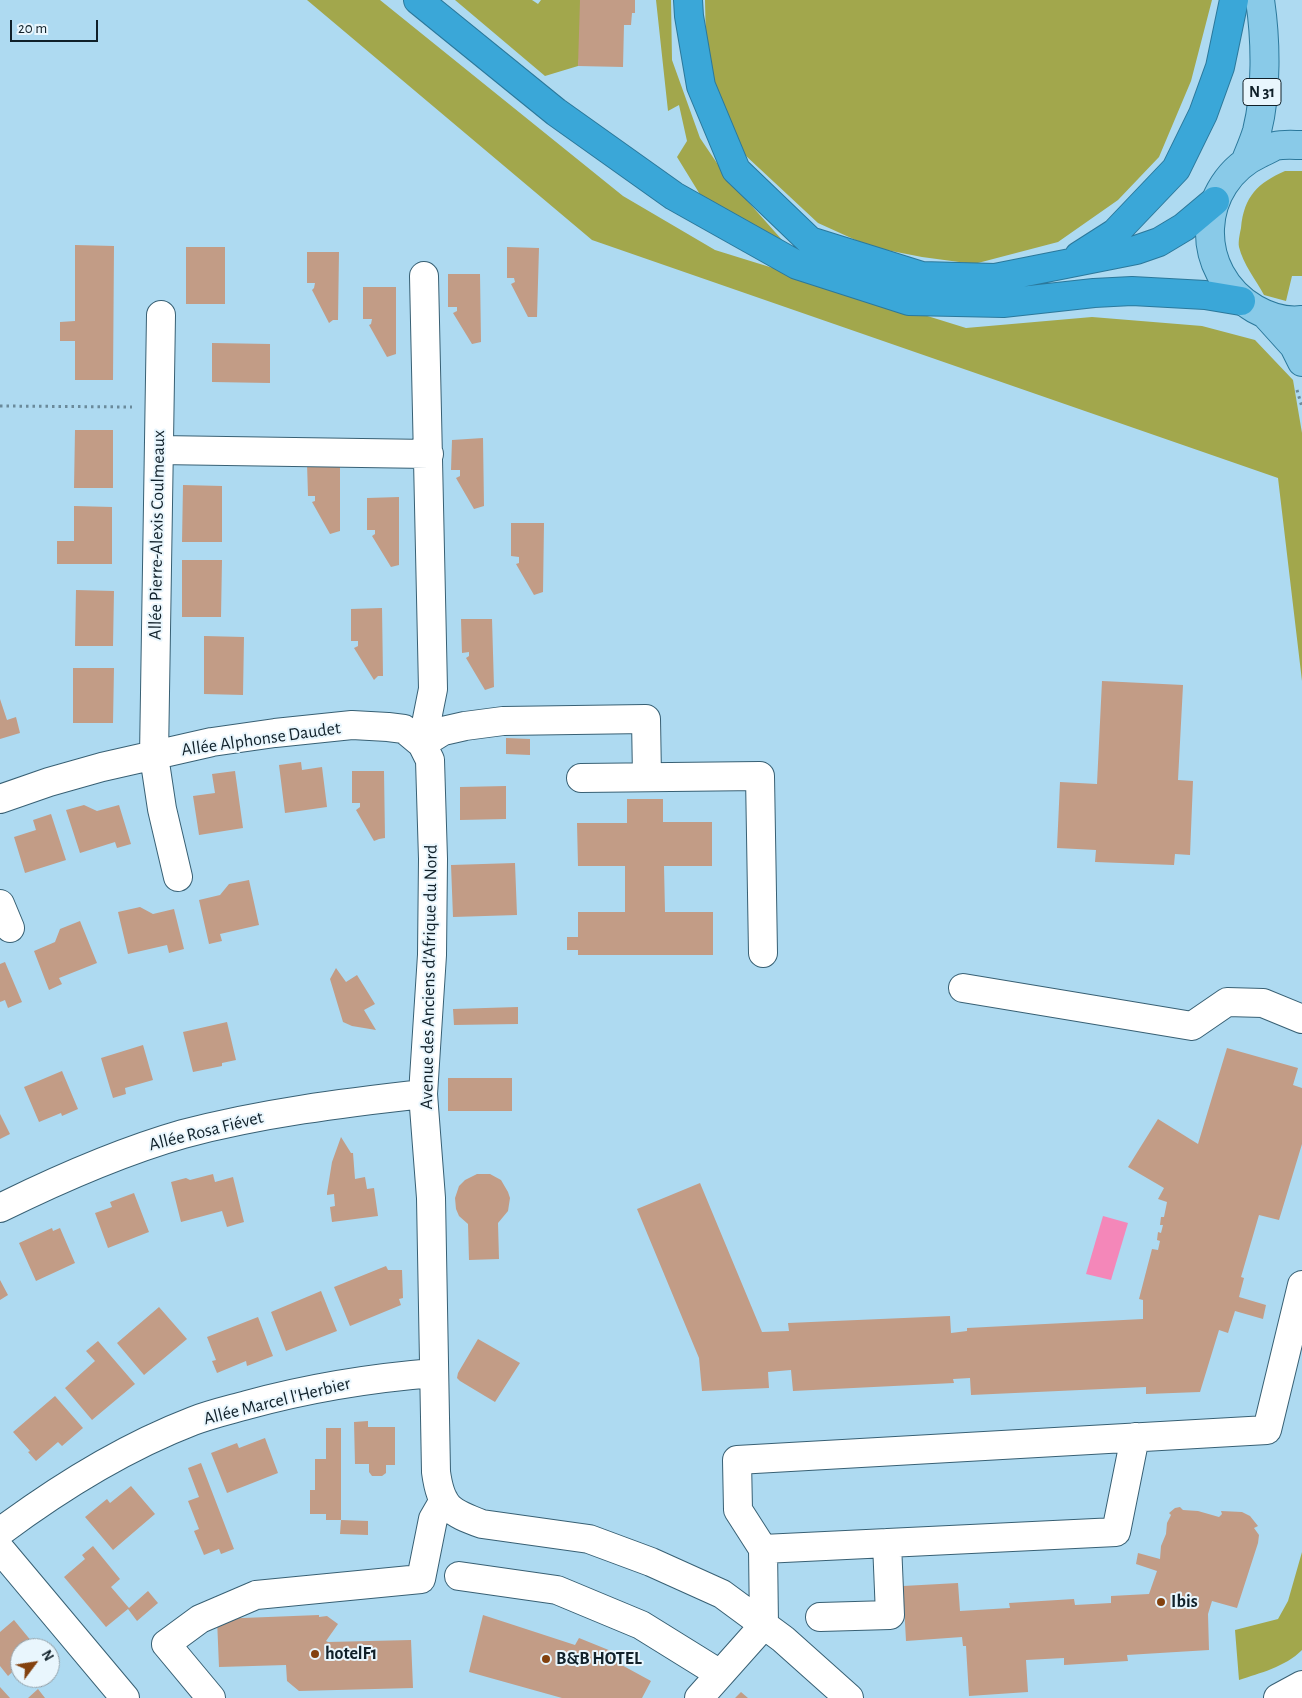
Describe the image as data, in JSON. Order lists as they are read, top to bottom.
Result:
{
  "streets": {
    "main road": ["N 31"],
    "street": [
      "Allée Pierre-Alexis Coulmeaux",
      "Allée Alphonse Daudet",
      "Avenue des Anciens d'Afrique du Nord",
      "Allée Rosa Fiévet",
      "Allée Marcel l'Herbier"
    ]
  },
  "crossings": [
    ["Allée Pierre-Alexis Coulmeaux", "Allée Alphonse Daudet"],
    ["Allée Alphonse Daudet", "Avenue des Anciens d'Afrique du Nord"],
    ["Avenue des Anciens d'Afrique du Nord", "Allée Rosa Fiévet"],
    ["Avenue des Anciens d'Afrique du Nord", "Allée Marcel l'Herbier"]
  ],
  "places": ["Ibis", "hotelF1", "B&B HOTEL"],
  "scale_bar": "20 m",
  "north": "top right"
}
